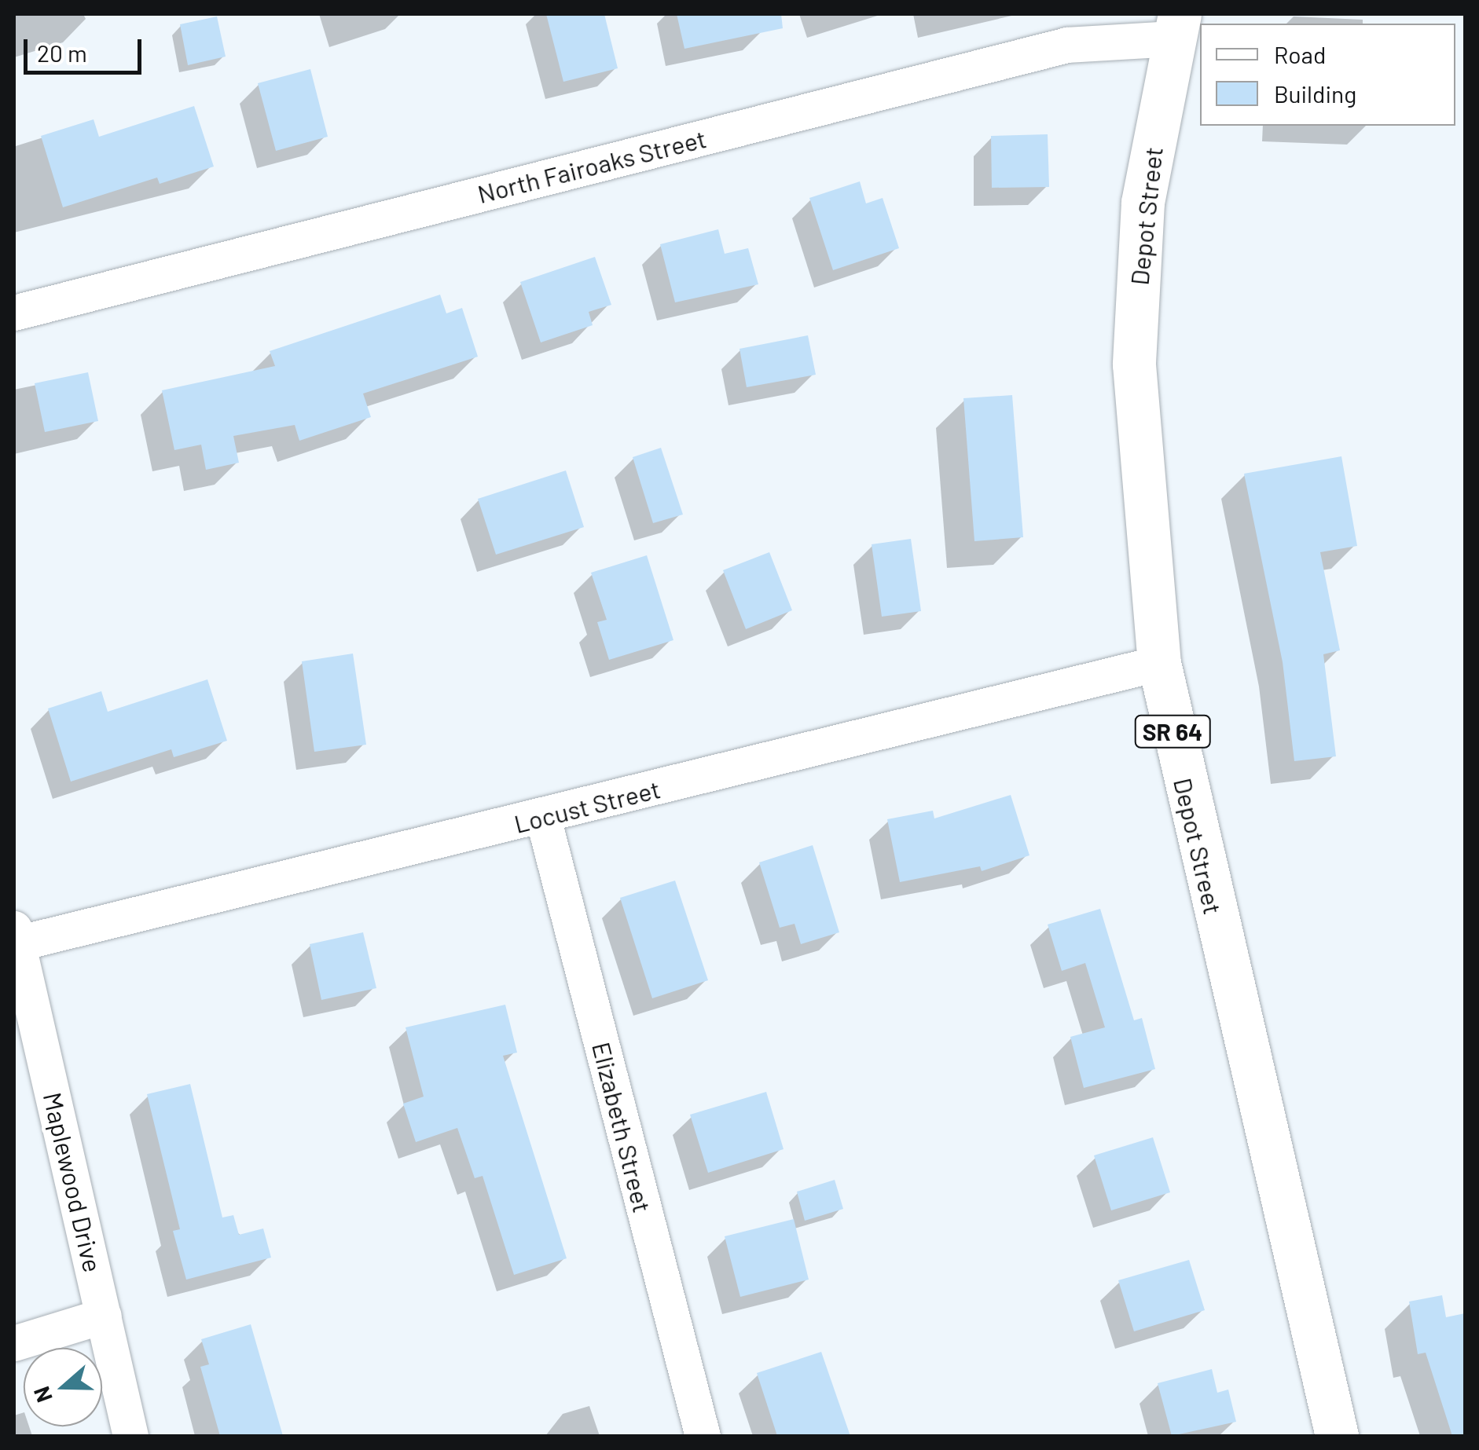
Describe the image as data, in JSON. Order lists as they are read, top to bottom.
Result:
{
  "streets": {
    "main road": ["Depot Street", "SR 64"],
    "street": [
      "North Fairoaks Street",
      "Locust Street",
      "Elizabeth Street",
      "Maplewood Drive"
    ]
  },
  "crossings": [
    ["North Fairoaks Street", "Depot Street"],
    ["Depot Street", "Locust Street"],
    ["Locust Street", "Elizabeth Street"],
    ["Locust Street", "Maplewood Drive"]
  ],
  "legend": ["Road", "Building"],
  "scale_bar": "20 m",
  "north": "left"
}
